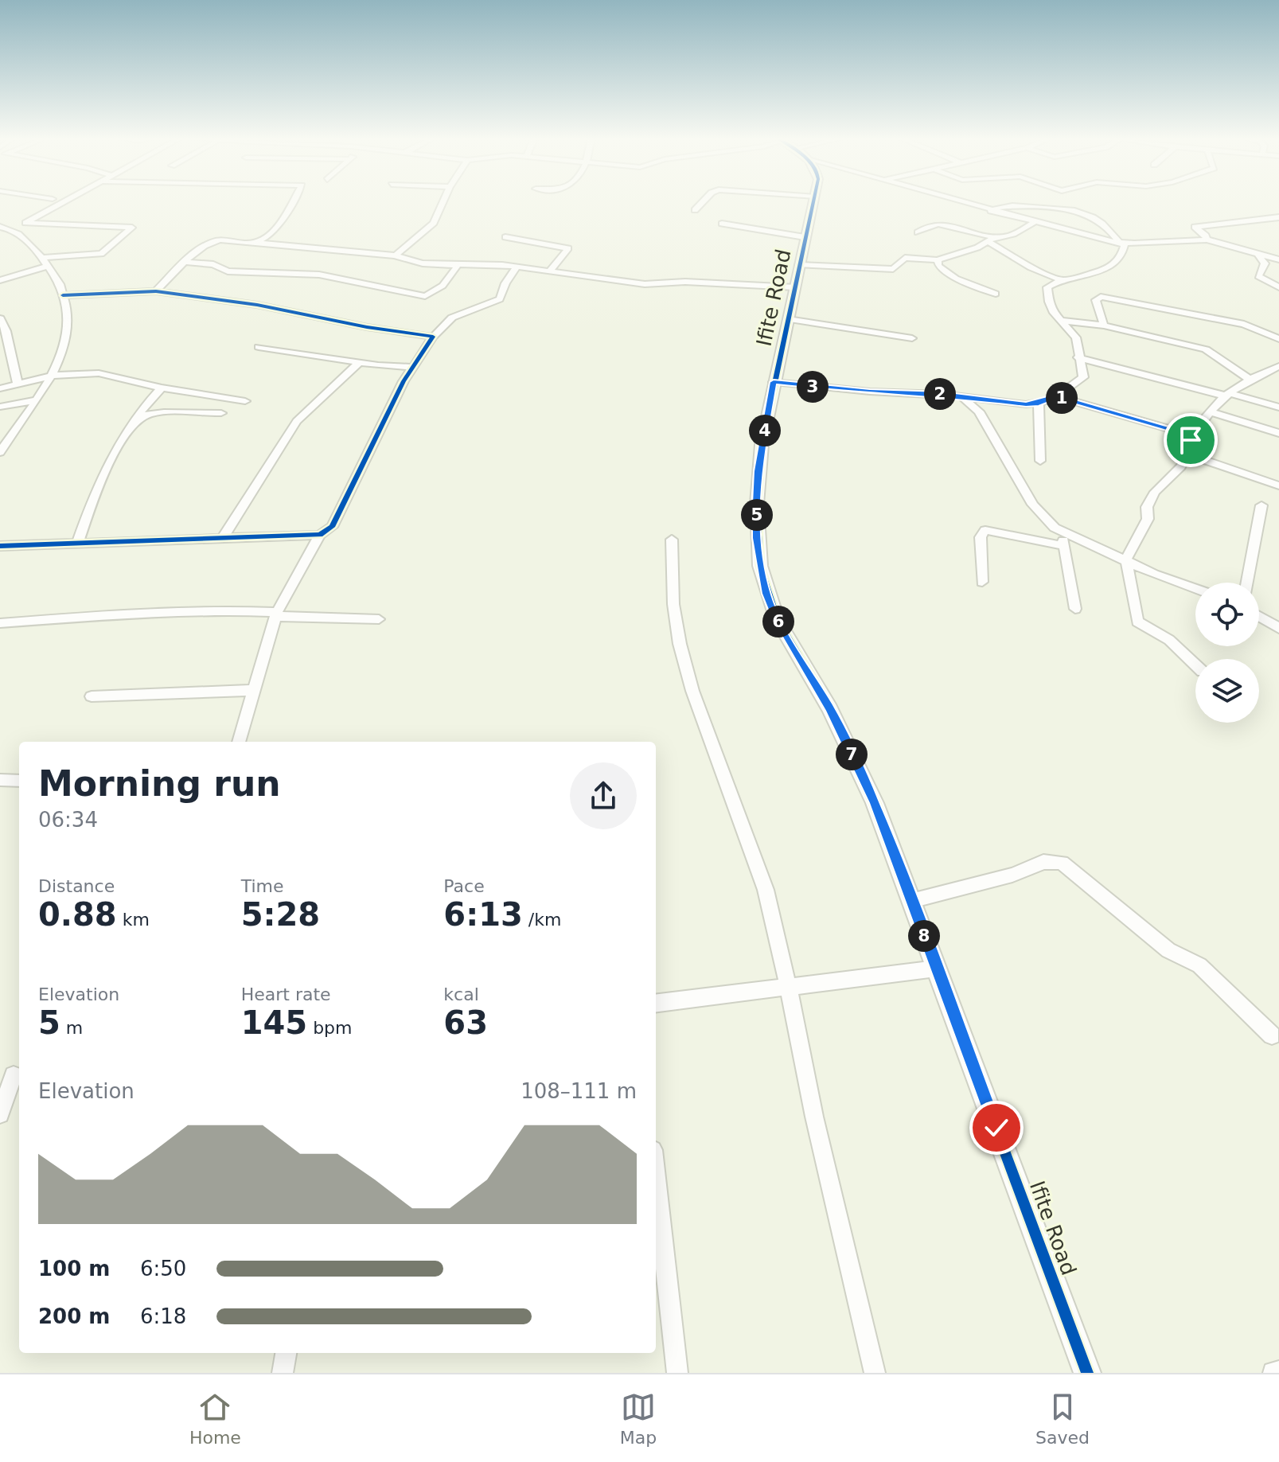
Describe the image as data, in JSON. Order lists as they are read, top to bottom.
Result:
{
  "streets": {
    "street": ["Ifite Road"]
  },
  "page": {
    "pins": [
      "3",
      "2",
      "1",
      "4",
      "5",
      "6",
      "7",
      "8"
    ],
    "heading": ["Morning run", "06:34"],
    "stats": [
      ["Distance", "0.88 km"],
      ["Time", "5:28"],
      ["Pace", "6:13 /km"],
      ["Elevation", "5 m"],
      ["Heart rate", "145 bpm"],
      ["kcal", "63"]
    ],
    "chart": ["Elevation", "108–111 m"],
    "list": [
      {
        "name": "100 m",
        "note": "6:50"
      },
      {
        "name": "200 m",
        "note": "6:18"
      }
    ],
    "tabs": ["Home", "Map", "Saved"]
  }
}
